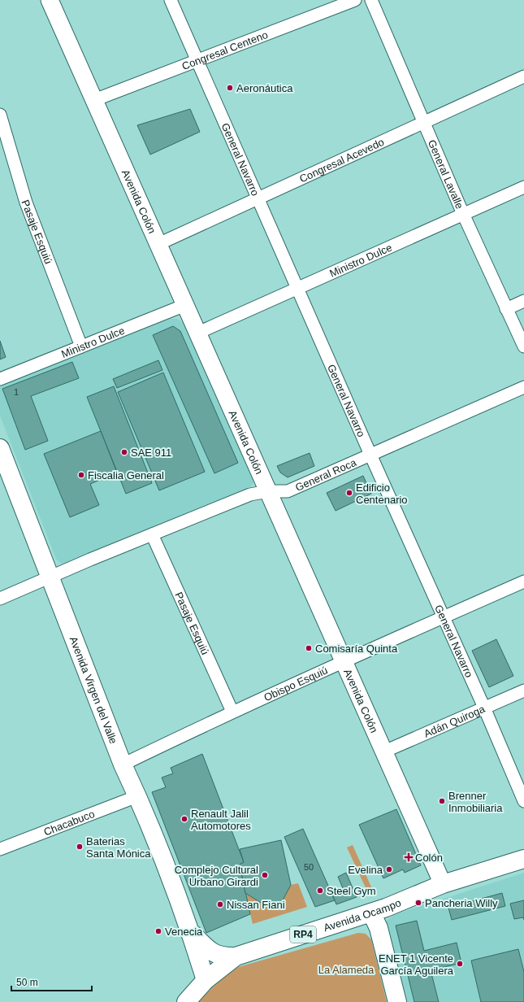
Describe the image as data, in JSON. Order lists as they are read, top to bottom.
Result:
{
  "streets": {
    "main road": ["Avenida Virgen del Valle", "Avenida Ocampo", "RP4"],
    "street": [
      "Congresal Centeno",
      "General Navarro",
      "Congresal Acevedo",
      "General Lavalle",
      "Avenida Colón",
      "Pasaje Esquiú",
      "Ministro Dulce",
      "General Roca",
      "Obispo Esquiú",
      "Adán Quiroga",
      "Chacabuco"
    ]
  },
  "crossings": [
    ["Congresal Centeno", "General Navarro"],
    ["Congresal Centeno", "Avenida Colón"],
    ["General Navarro", "Congresal Acevedo"],
    ["General Navarro", "Ministro Dulce"],
    ["General Navarro", "General Roca"],
    ["General Navarro", "Obispo Esquiú"],
    ["General Navarro", "Adán Quiroga"],
    ["Congresal Acevedo", "General Lavalle"],
    ["Congresal Acevedo", "Avenida Colón"],
    ["General Lavalle", "Ministro Dulce"],
    ["Avenida Colón", "Ministro Dulce"],
    ["Avenida Colón", "General Roca"],
    ["Avenida Colón", "Obispo Esquiú"],
    ["Avenida Colón", "Adán Quiroga"],
    ["Avenida Colón", "Avenida Ocampo"],
    ["Pasaje Esquiú", "Ministro Dulce"],
    ["Pasaje Esquiú", "General Roca"],
    ["Pasaje Esquiú", "Obispo Esquiú"],
    ["General Roca", "Avenida Virgen del Valle"],
    ["Obispo Esquiú", "Avenida Virgen del Valle"],
    ["Avenida Virgen del Valle", "Chacabuco"],
    ["Avenida Virgen del Valle", "Avenida Ocampo"]
  ],
  "parks": ["La Alameda"],
  "places": {
    "other": [
      "Aeronáutica",
      "SAE 911",
      "Fiscalia General",
      "Edificio Centenario",
      "Comisaría Quinta",
      "Brenner Inmobiliaria",
      "Renault Jalil Automotores",
      "Baterias Santa Mónica",
      "Evelina",
      "Complejo Cultural Urbano Girardi",
      "Steel Gym",
      "Pancheria Willy",
      "Nissan Fiani",
      "Venecia",
      "ENET 1 Vicente García Aguilera"
    ],
    "health": ["Colón"]
  },
  "house_numbers": ["1", "50"],
  "scale_bar": "50 m"
}
